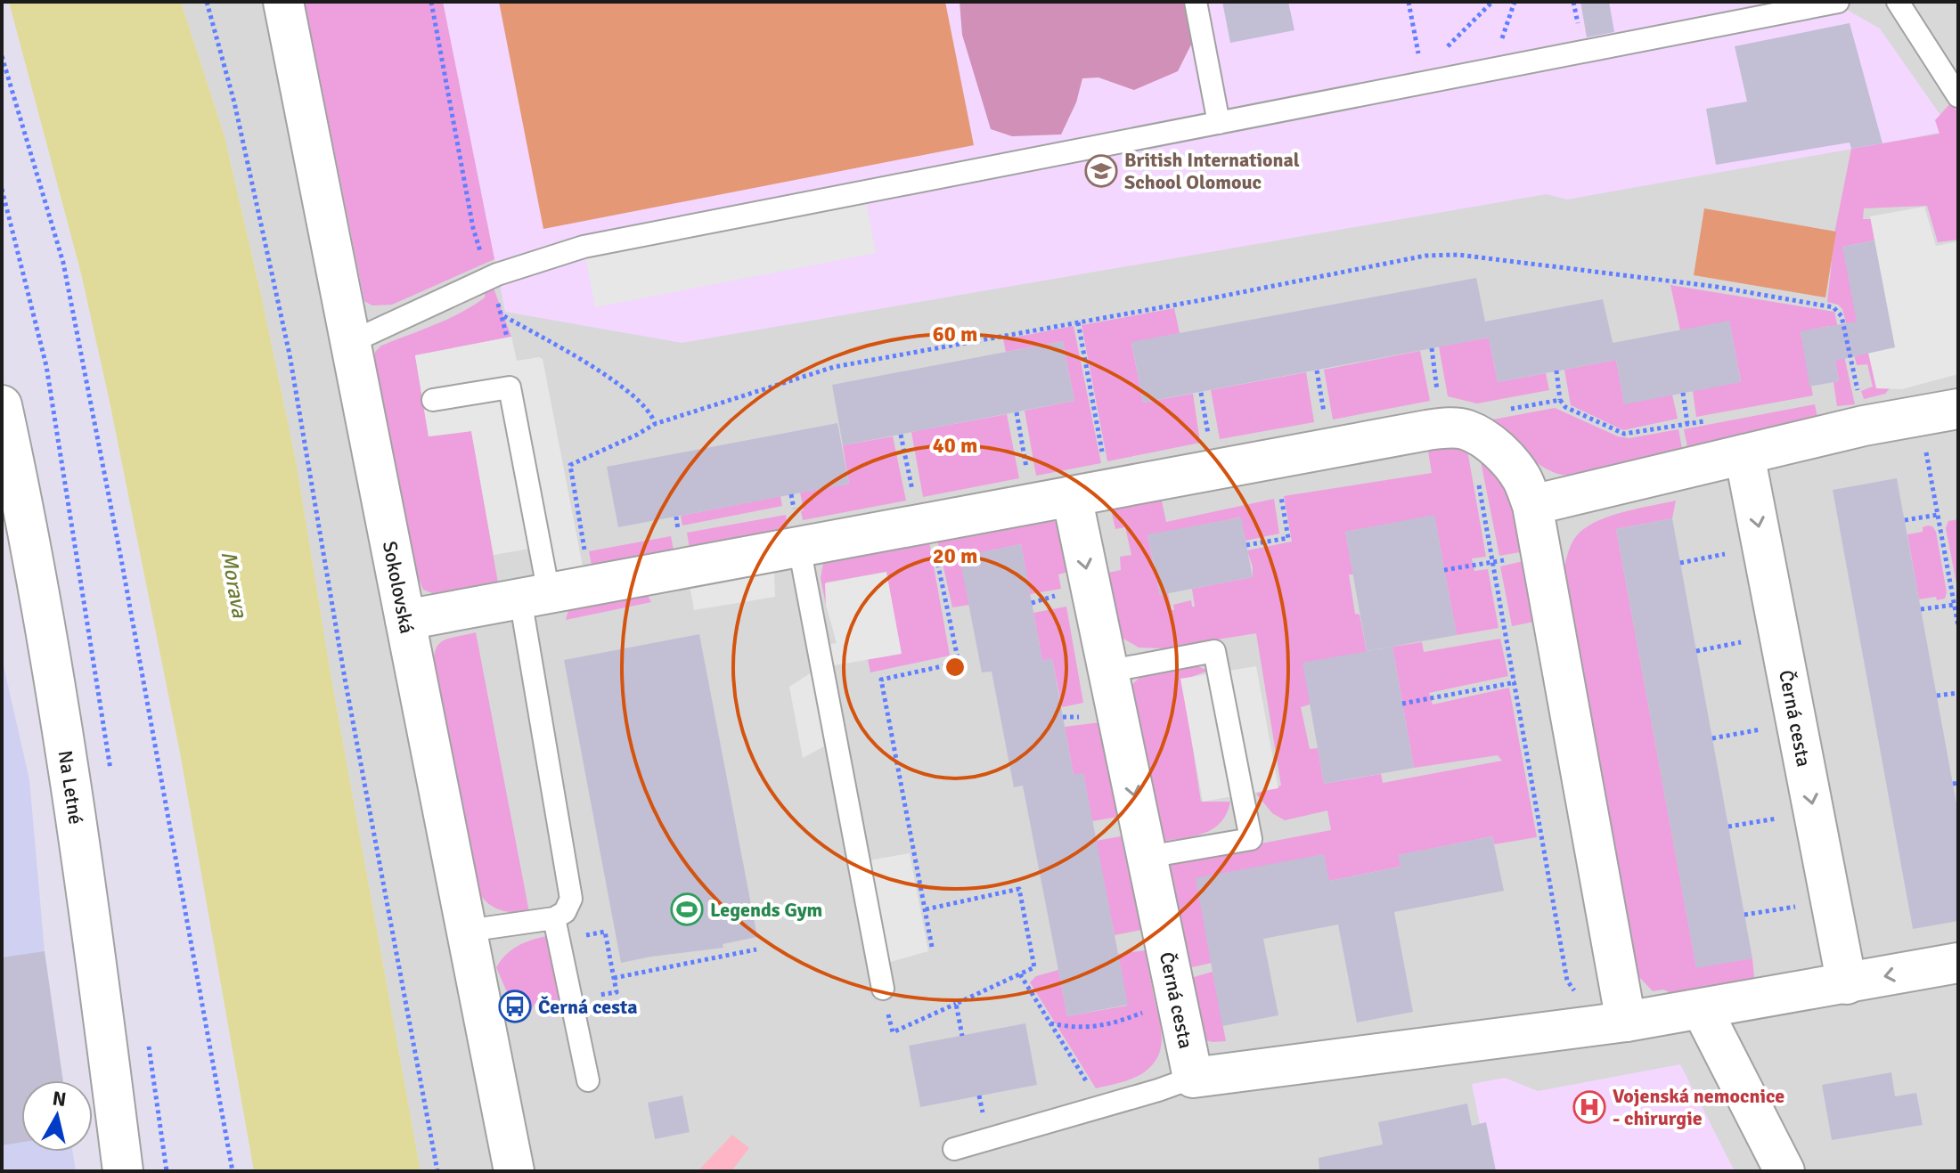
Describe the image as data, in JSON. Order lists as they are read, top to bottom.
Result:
{
  "streets": {
    "street": ["Sokolovská", "Černá cesta", "Na Letné"]
  },
  "water": ["Morava"],
  "places": {
    "school or university": ["British International School Olomouc"],
    "sports": ["Legends Gym"],
    "bus stop": ["Černá cesta"],
    "hospital": ["Vojenská nemocnice - chirurgie"]
  },
  "north": "top",
  "rings": ["60 m", "40 m", "20 m"]
}
